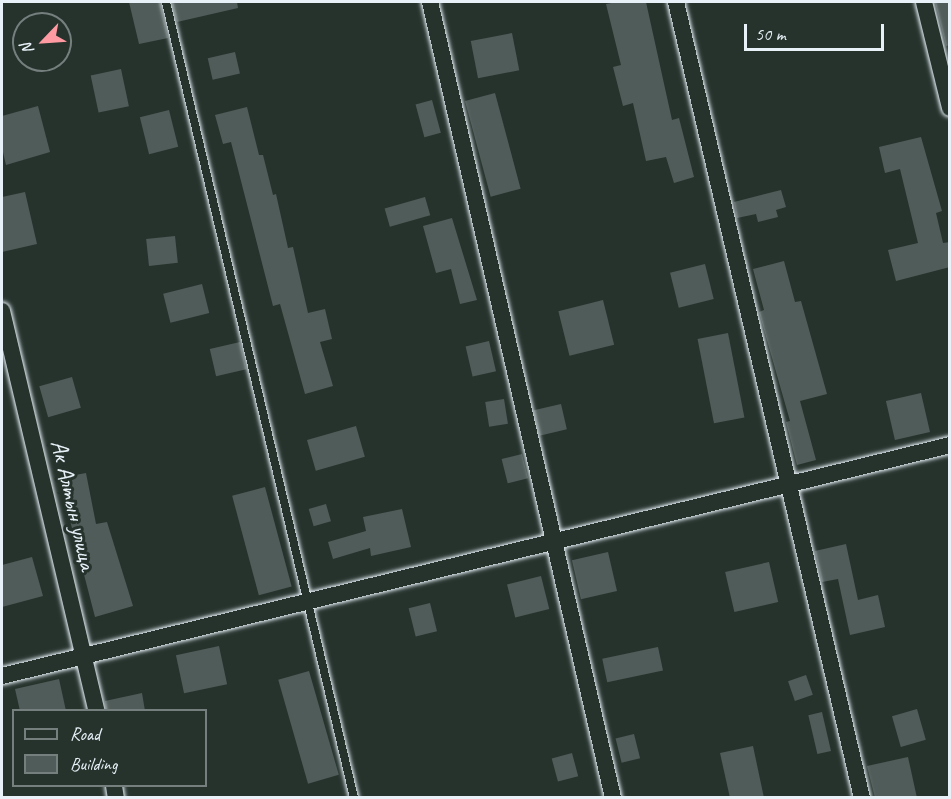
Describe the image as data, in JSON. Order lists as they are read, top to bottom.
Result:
{
  "streets": {
    "street": ["Ак Алтын улица"]
  },
  "legend": ["Road", "Building"],
  "scale_bar": "50 m",
  "north": "bottom left"
}
